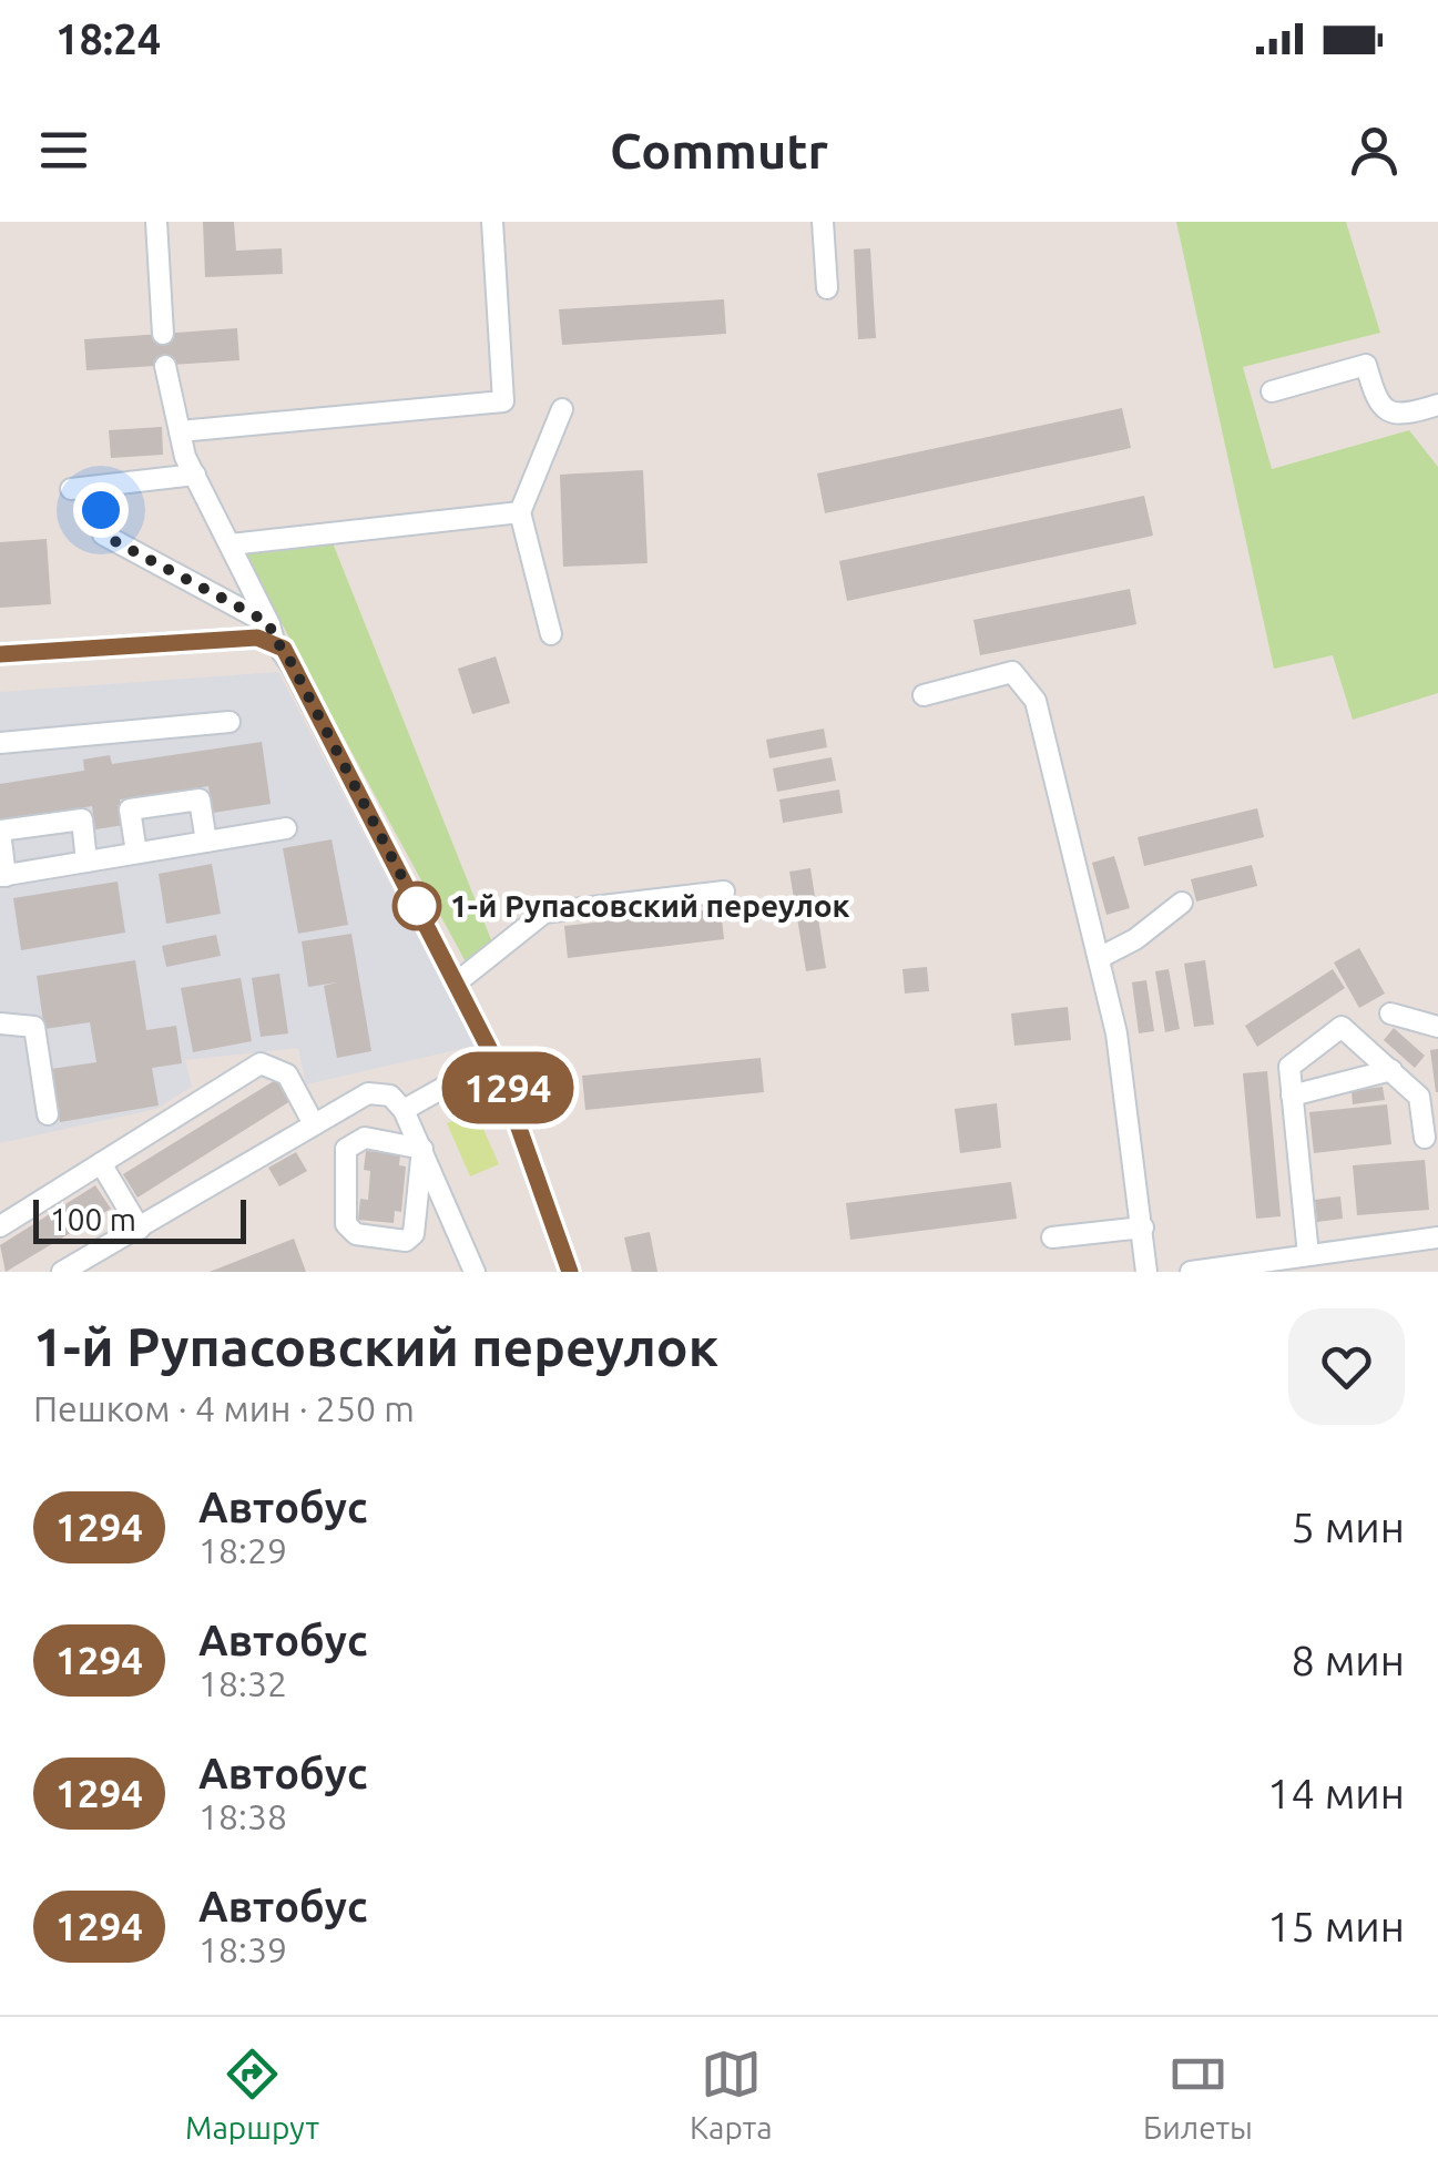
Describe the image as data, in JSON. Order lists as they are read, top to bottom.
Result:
{
  "places": ["1-й Рупасовский переулок"],
  "lines": ["bus line 1294"],
  "scale_bar": "100 m",
  "page": {
    "status": "18:24",
    "header": "Commutr",
    "on_map": "1294",
    "scale": "100 m",
    "heading": ["1-й Рупасовский переулок", "Пешком · 4 мин · 250 m"],
    "list": [
      {
        "mark": "1294",
        "name": "Автобус",
        "note": "18:29",
        "value": "5 мин"
      },
      {
        "mark": "1294",
        "name": "Автобус",
        "note": "18:32",
        "value": "8 мин"
      },
      {
        "mark": "1294",
        "name": "Автобус",
        "note": "18:38",
        "value": "14 мин"
      },
      {
        "mark": "1294",
        "name": "Автобус",
        "note": "18:39",
        "value": "15 мин"
      }
    ],
    "tabs": ["Маршрут", "Карта", "Билеты"]
  }
}
